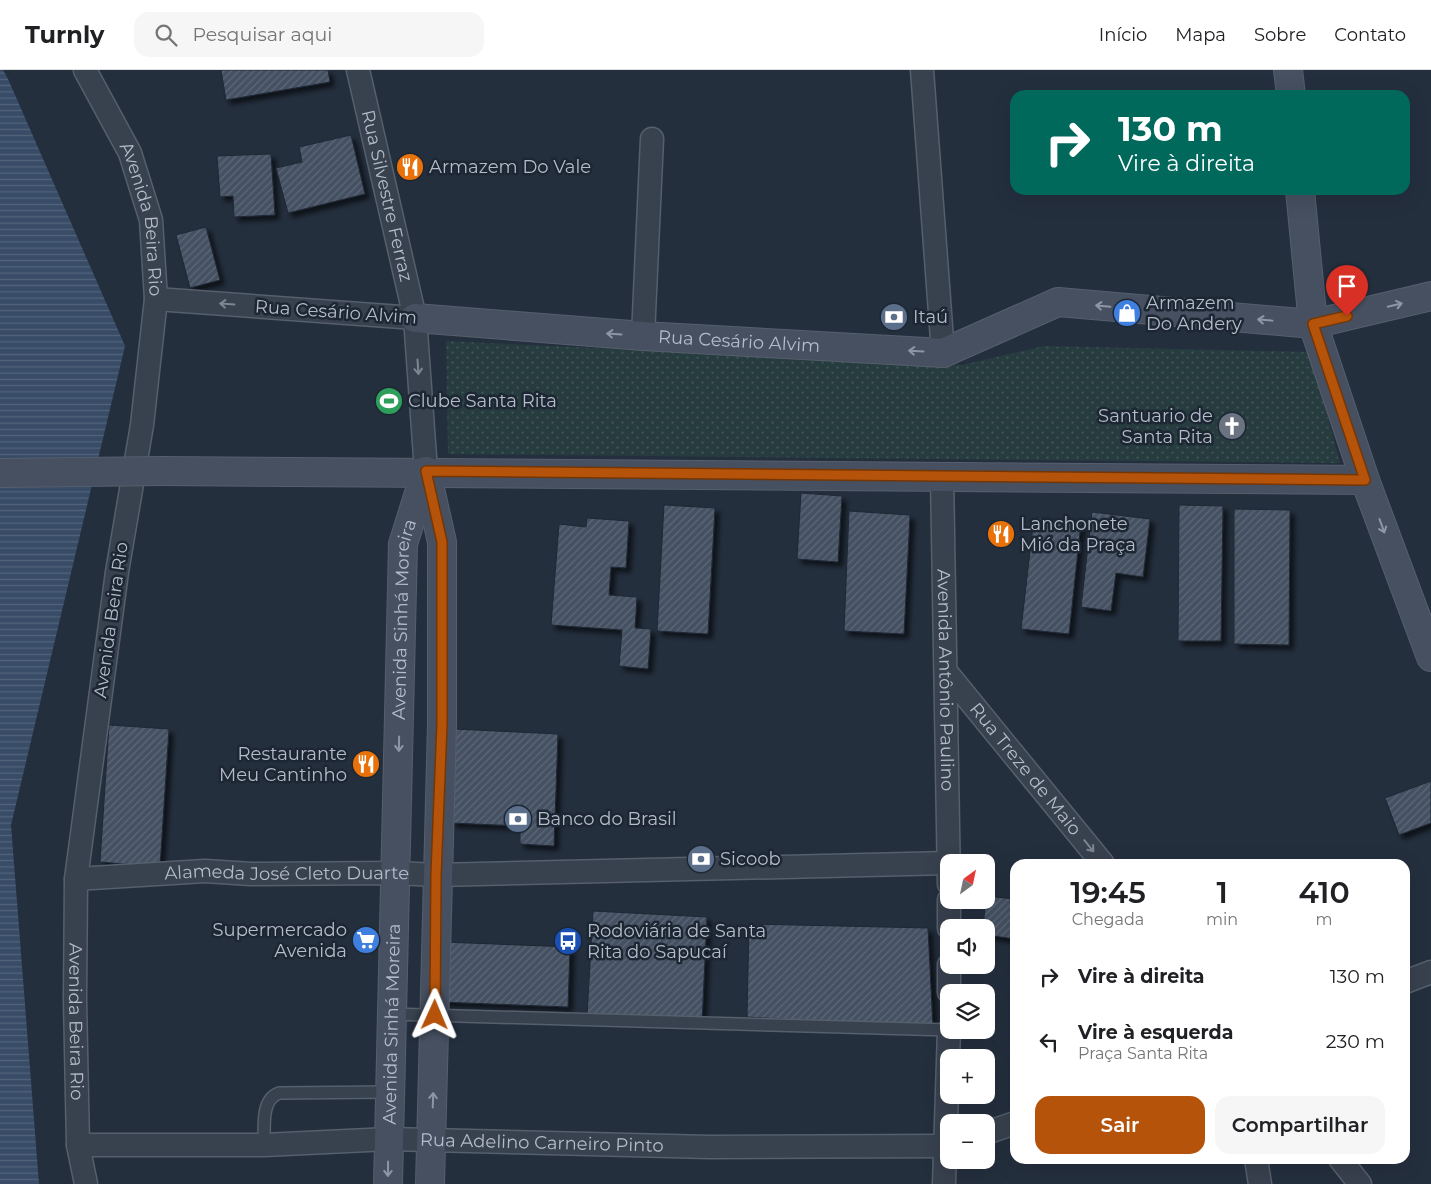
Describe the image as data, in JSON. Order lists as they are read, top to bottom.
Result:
{
  "streets": {
    "main road": ["Rua Cesário Alvim", "Avenida Sinhá Moreira"],
    "street": [
      "Rua Silvestre Ferraz",
      "Avenida Beira Rio",
      "Avenida Antônio Paulino",
      "Rua Treze de Maio",
      "Alameda José Cleto Duarte",
      "Rua Adelino Carneiro Pinto"
    ]
  },
  "crossings": [
    ["Rua Silvestre Ferraz", "Rua Cesário Alvim"],
    ["Rua Silvestre Ferraz", "Avenida Sinhá Moreira"],
    ["Avenida Beira Rio", "Rua Cesário Alvim"],
    ["Avenida Beira Rio", "Alameda José Cleto Duarte"],
    ["Avenida Beira Rio", "Rua Adelino Carneiro Pinto"],
    ["Avenida Sinhá Moreira", "Alameda José Cleto Duarte"],
    ["Avenida Sinhá Moreira", "Rua Adelino Carneiro Pinto"],
    ["Avenida Antônio Paulino", "Rua Treze de Maio"]
  ],
  "one_way": ["Rua Silvestre Ferraz", "Rua Cesário Alvim", "Rua Treze de Maio"],
  "places": {
    "restaurant": ["Armazem Do Vale", "Lanchonete Mió da Praça", "Restaurante Meu Cantinho"],
    "shop": ["Armazem Do Andery"],
    "bank": ["Itaú", "Banco do Brasil", "Sicoob"],
    "sports": ["Clube Santa Rita"],
    "church": ["Santuario de Santa Rita"],
    "supermarket": ["Supermercado Avenida"],
    "bus stop": ["Rodoviária de Santa Rita do Sapucaí"]
  },
  "north": "top right",
  "page": {
    "header": "Turnly",
    "search": "Pesquisar aqui",
    "nav": [
      "Início",
      "Mapa",
      "Sobre",
      "Contato"
    ],
    "turn": ["130 m", "Vire à direita"],
    "map_buttons": ["+", "−"],
    "eta": [
      "19:45",
      "Chegada",
      "1",
      "min",
      "410",
      "m"
    ],
    "list": [
      {
        "name": "Vire à direita",
        "value": "130 m"
      },
      {
        "name": "Vire à esquerda",
        "note": "Praça Santa Rita",
        "value": "230 m"
      }
    ],
    "buttons": ["Sair", "Compartilhar"]
  }
}
